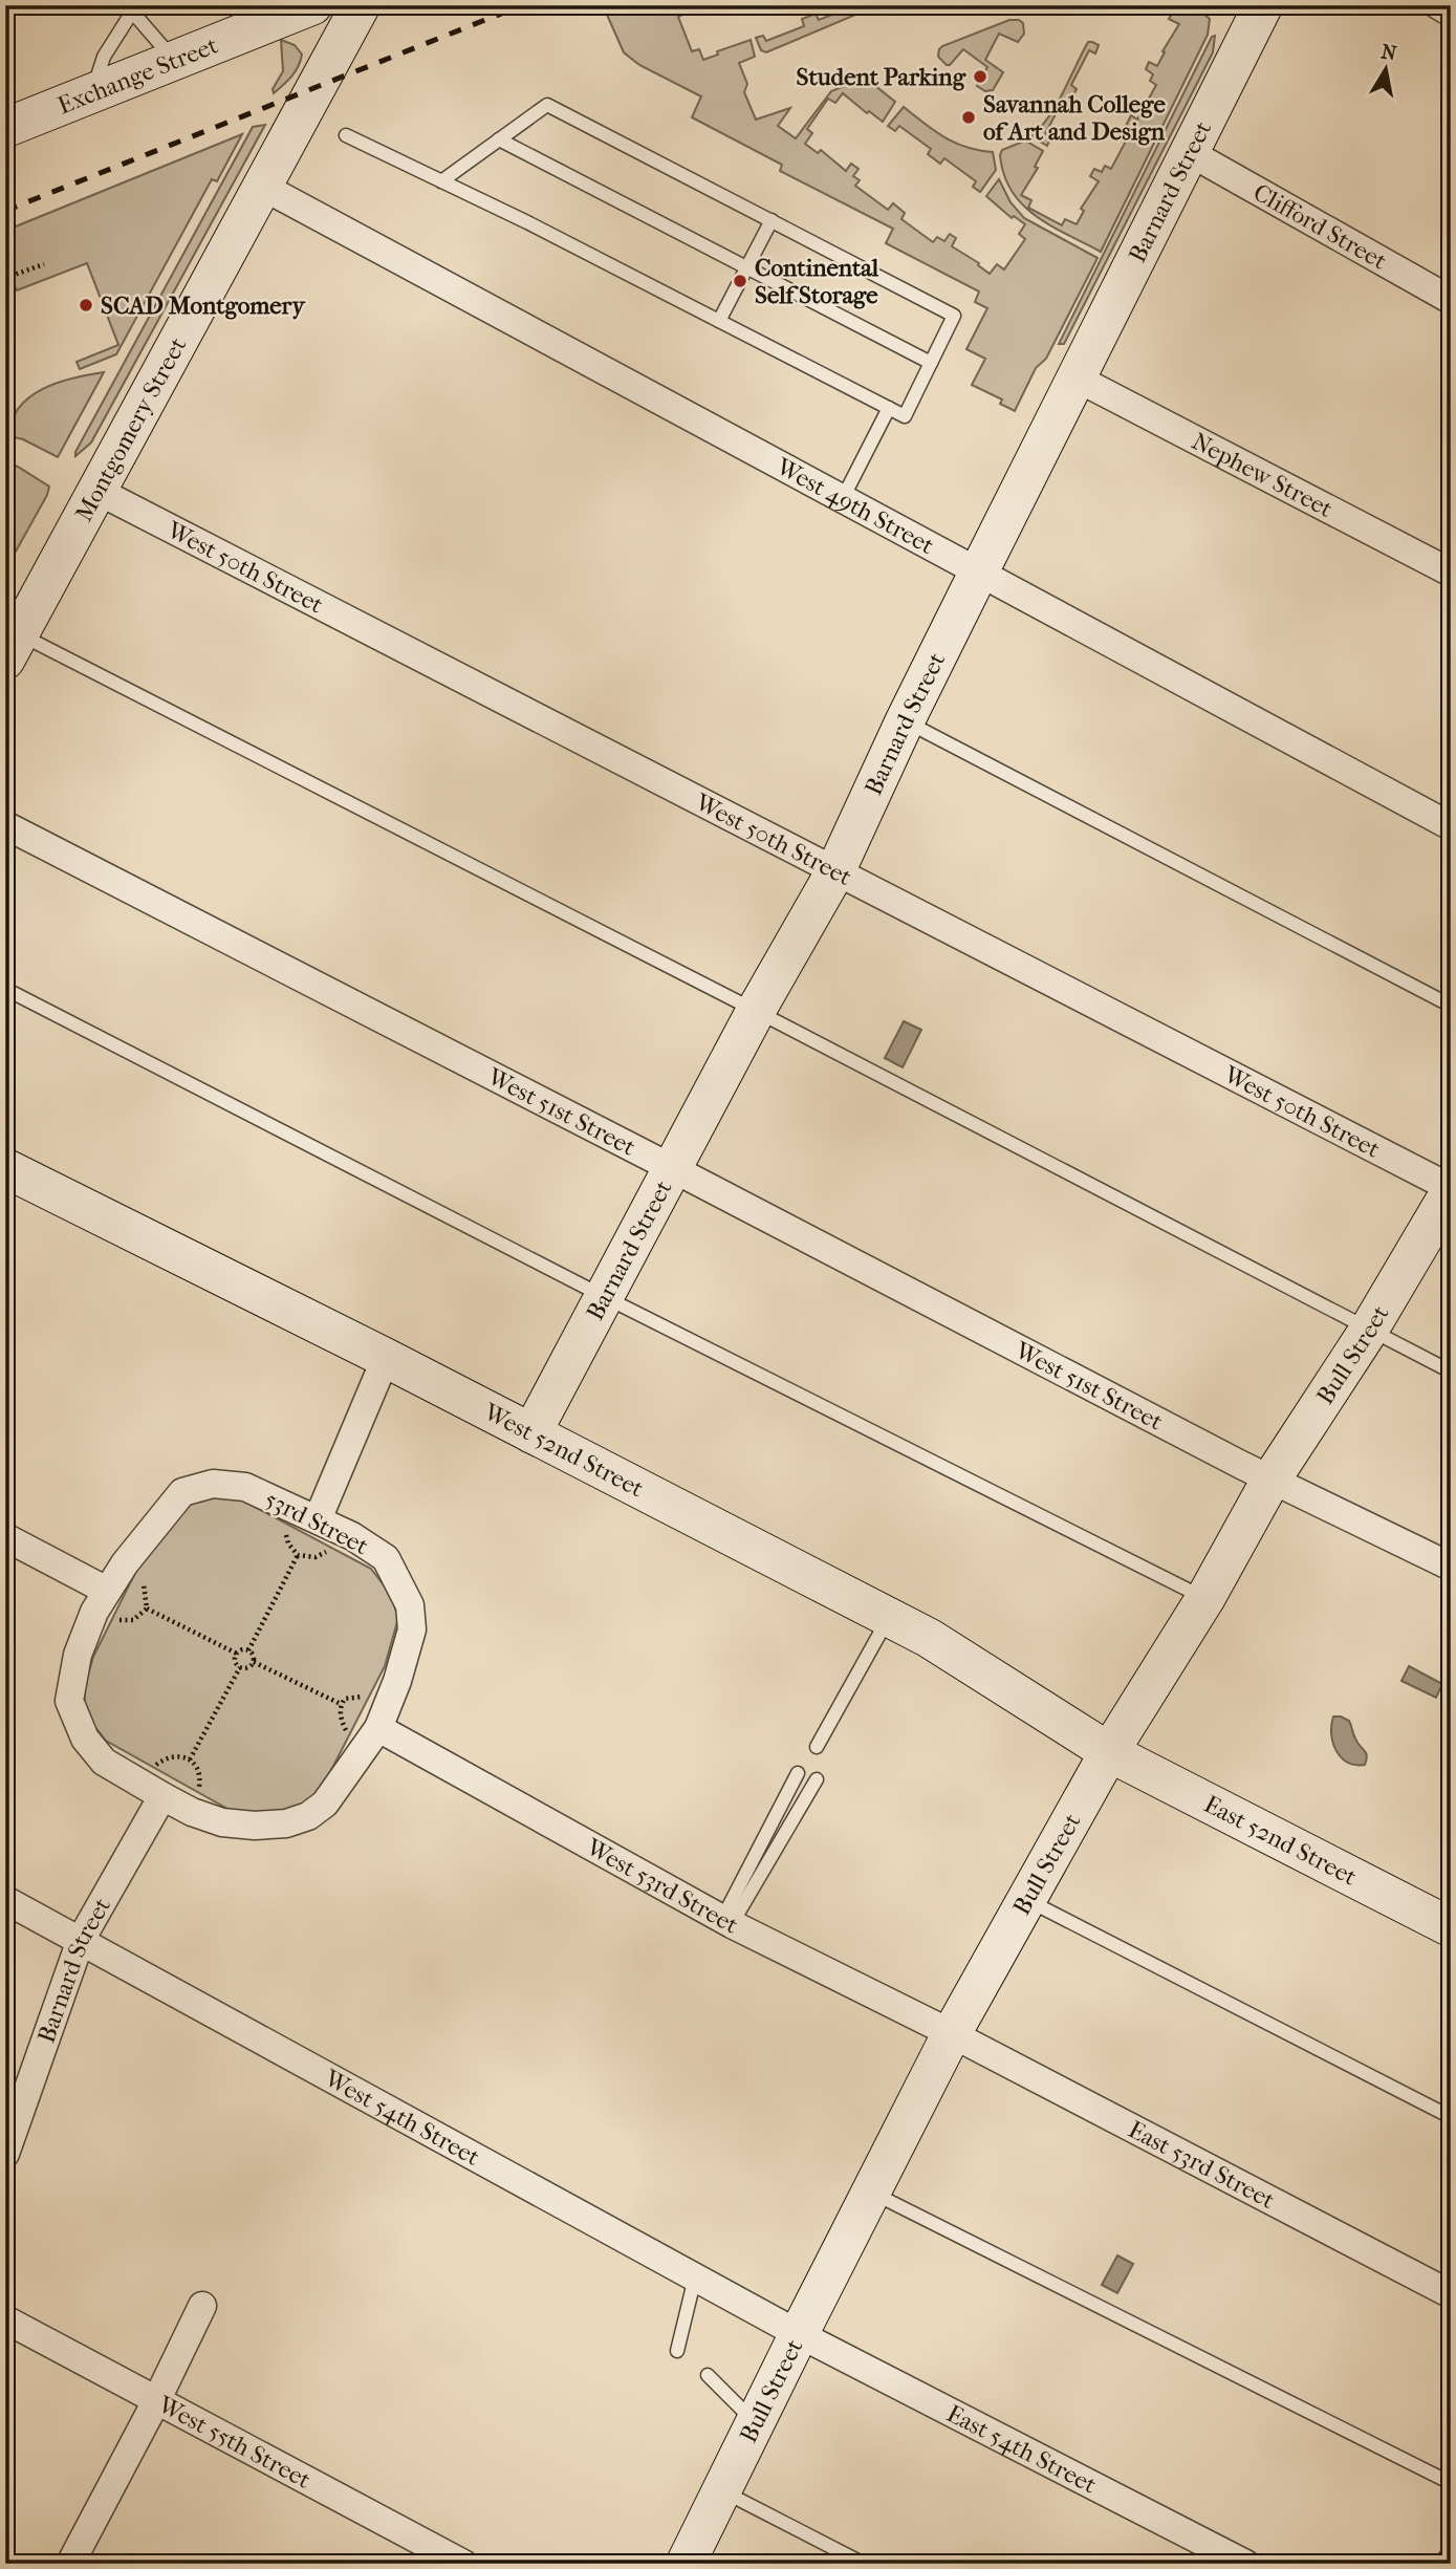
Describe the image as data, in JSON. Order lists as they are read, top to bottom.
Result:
{
  "streets": {
    "street": [
      "Exchange Street",
      "Barnard Street",
      "Clifford Street",
      "Montgomery Street",
      "Nephew Street",
      "West 49th Street",
      "West 50th Street",
      "West 51st Street",
      "Bull Street",
      "West 52nd Street",
      "53rd Street",
      "East 52nd Street",
      "West 53rd Street",
      "West 54th Street",
      "East 53rd Street",
      "West 55th Street",
      "East 54th Street"
    ]
  },
  "crossings": [
    ["Barnard Street", "Clifford Street"],
    ["Barnard Street", "Nephew Street"],
    ["Barnard Street", "West 49th Street"],
    ["Barnard Street", "West 50th Street"],
    ["Barnard Street", "West 51st Street"],
    ["Barnard Street", "West 52nd Street"],
    ["Barnard Street", "53rd Street"],
    ["Barnard Street", "West 54th Street"],
    ["Montgomery Street", "West 49th Street"],
    ["Montgomery Street", "West 50th Street"],
    ["West 50th Street", "Bull Street"],
    ["West 51st Street", "Bull Street"],
    ["Bull Street", "West 52nd Street"],
    ["Bull Street", "East 52nd Street"],
    ["Bull Street", "West 53rd Street"],
    ["Bull Street", "West 54th Street"],
    ["Bull Street", "East 53rd Street"],
    ["Bull Street", "East 54th Street"],
    ["West 52nd Street", "East 52nd Street"],
    ["53rd Street", "West 53rd Street"],
    ["West 53rd Street", "East 53rd Street"],
    ["West 54th Street", "East 54th Street"]
  ],
  "places": [
    "Student Parking",
    "Savannah College of Art and Design",
    "Continental Self Storage",
    "SCAD Montgomery"
  ],
  "north": "top"
}
